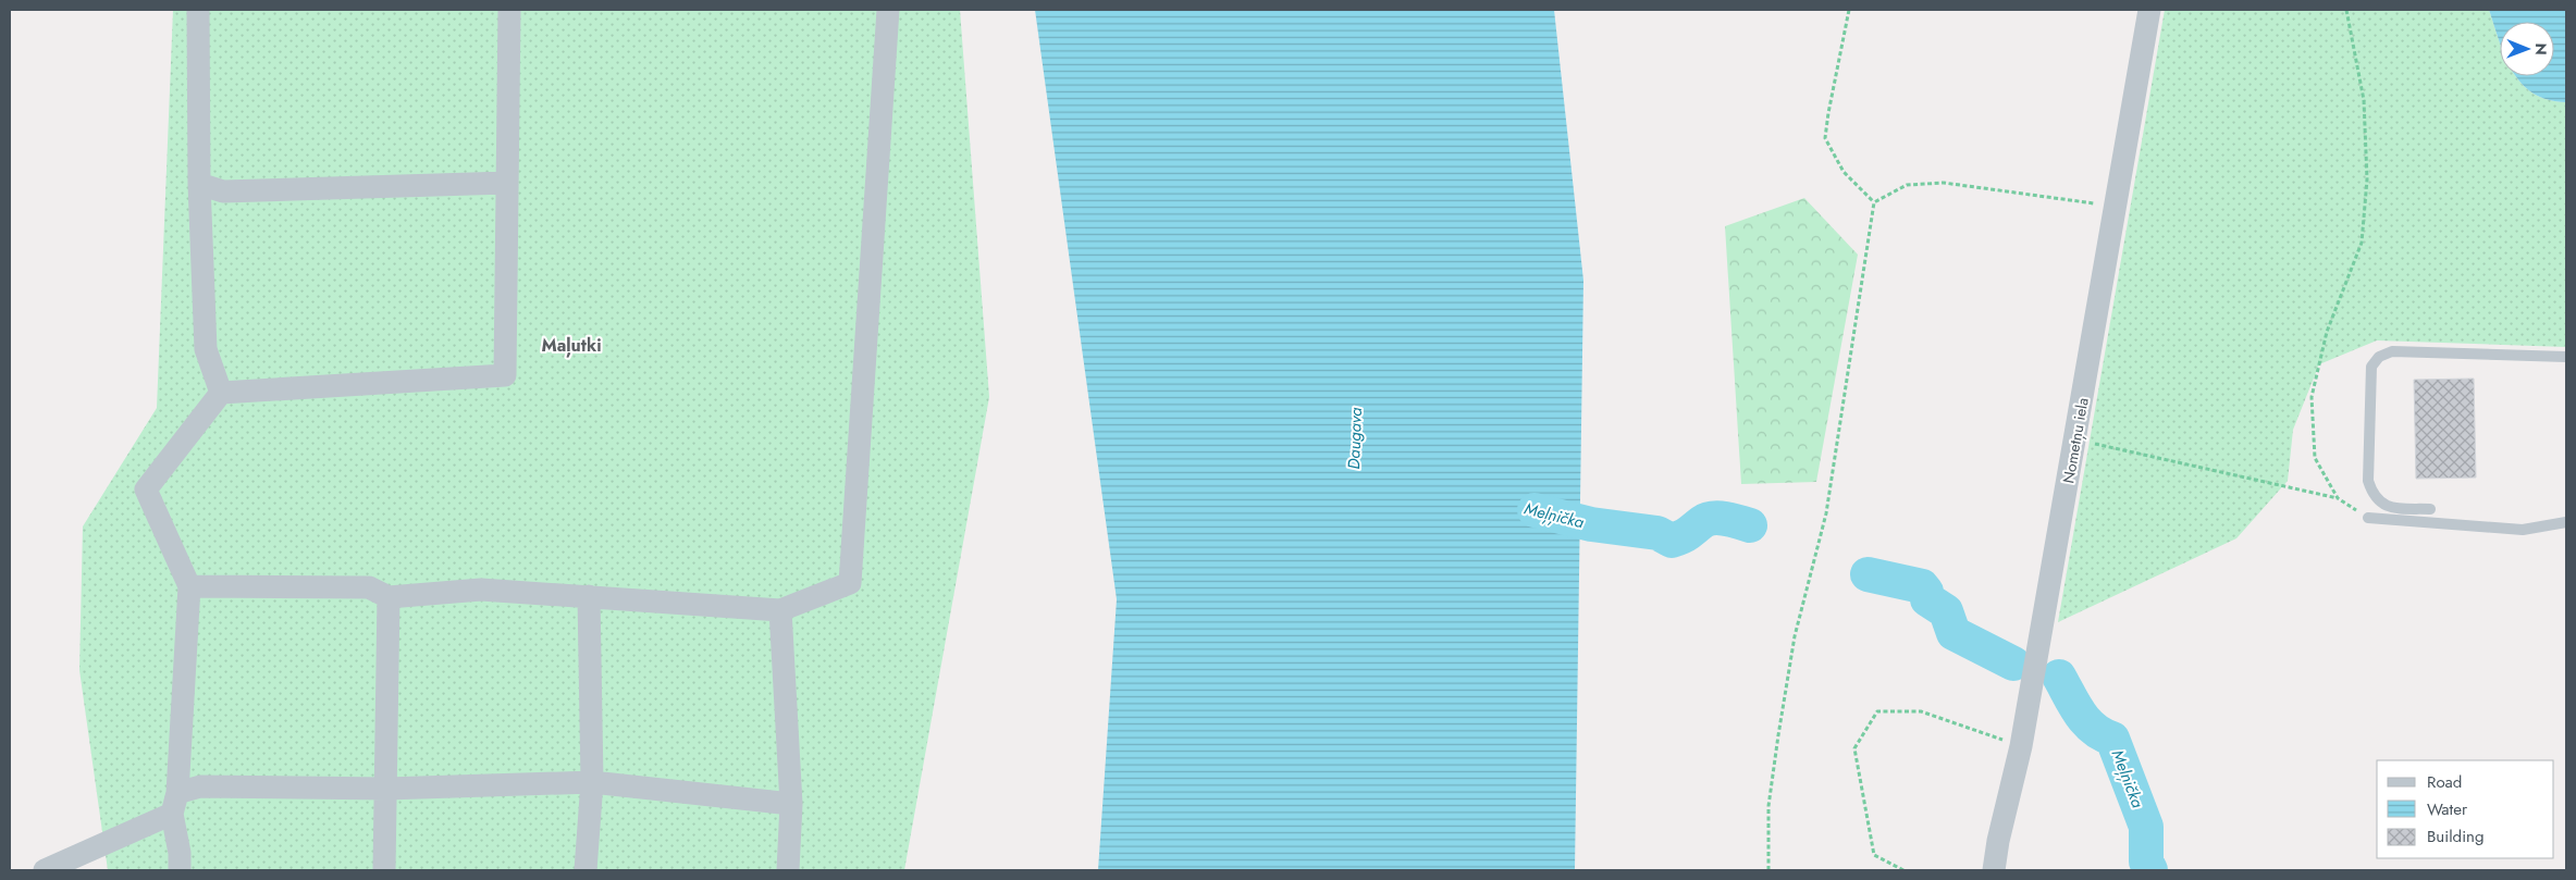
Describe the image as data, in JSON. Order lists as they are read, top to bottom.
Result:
{
  "streets": {
    "street": ["Nometņu iela"]
  },
  "districts": ["Maļutki"],
  "water": ["Daugava", "Meļņička"],
  "legend": ["Road", "Water", "Building"],
  "north": "right"
}
